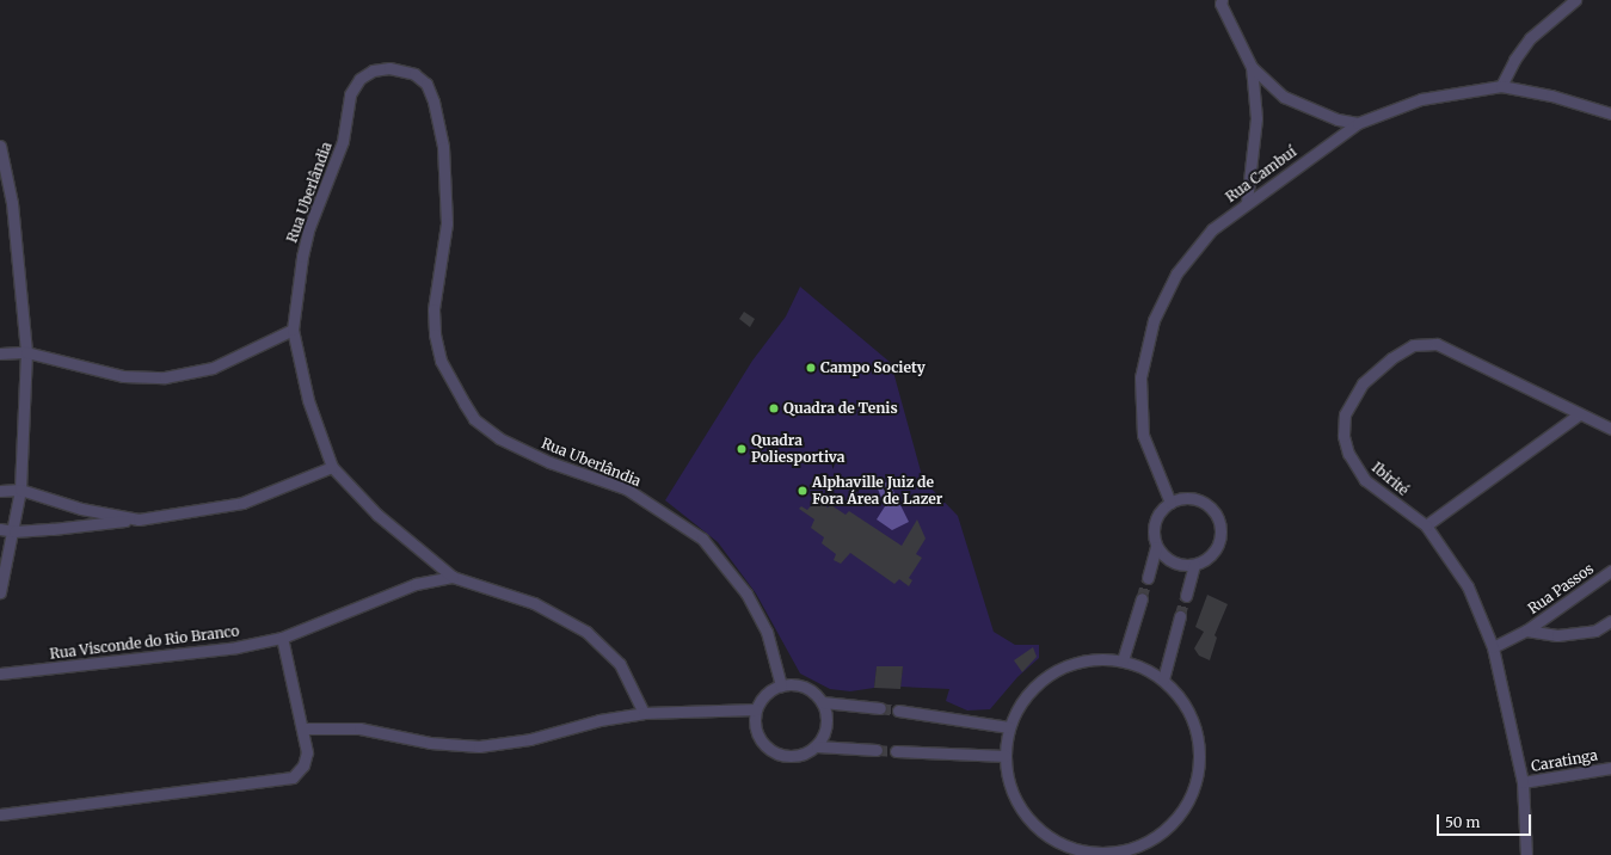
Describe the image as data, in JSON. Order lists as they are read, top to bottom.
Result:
{
  "streets": {
    "street": [
      "Rua Cambuí",
      "Rua Uberlândia",
      "Ibirité",
      "Rua Passos",
      "Rua Visconde do Rio Branco",
      "Caratinga"
    ]
  },
  "crossings": [
    ["Rua Uberlândia", "Rua Visconde do Rio Branco"],
    ["Ibirité", "Rua Passos"],
    ["Ibirité", "Caratinga"]
  ],
  "places": [
    "Campo Society",
    "Quadra de Tenis",
    "Quadra Poliesportiva",
    "Alphaville Juiz de Fora Área de Lazer"
  ],
  "scale_bar": "50 m"
}
